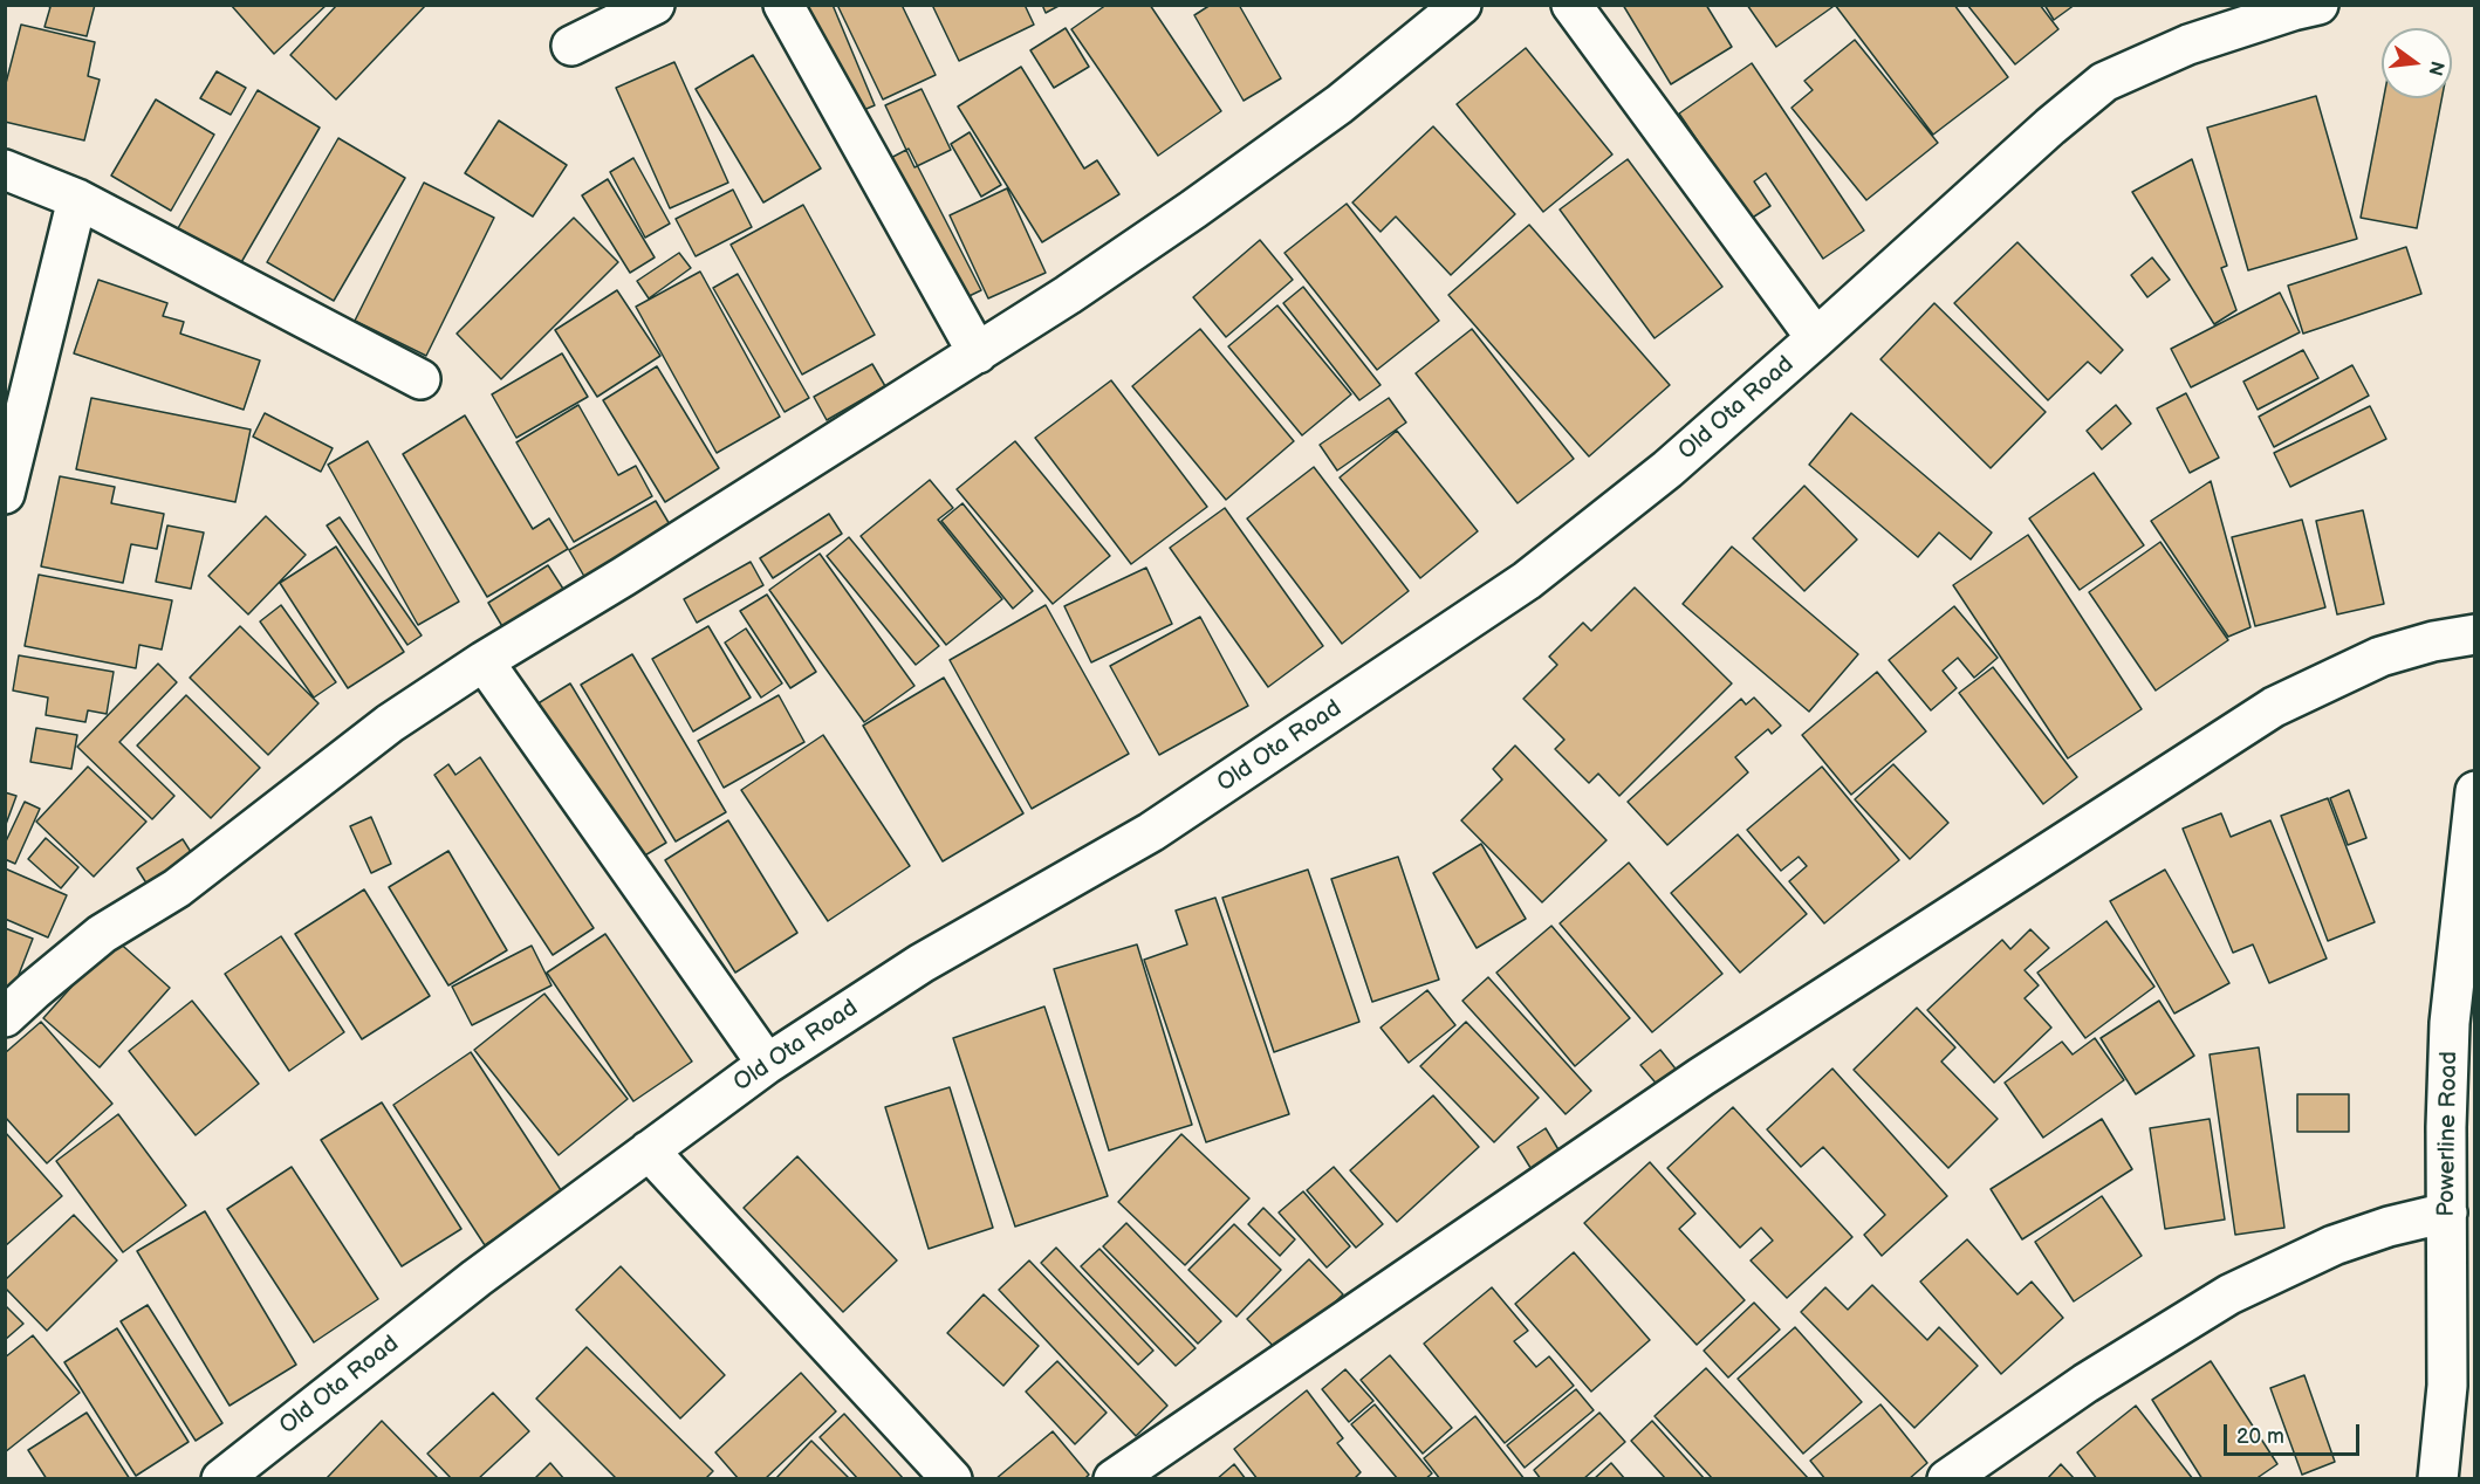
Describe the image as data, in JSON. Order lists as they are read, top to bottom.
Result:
{
  "streets": {
    "street": ["Old Ota Road", "Powerline Road"]
  },
  "scale_bar": "20 m",
  "north": "right"
}
